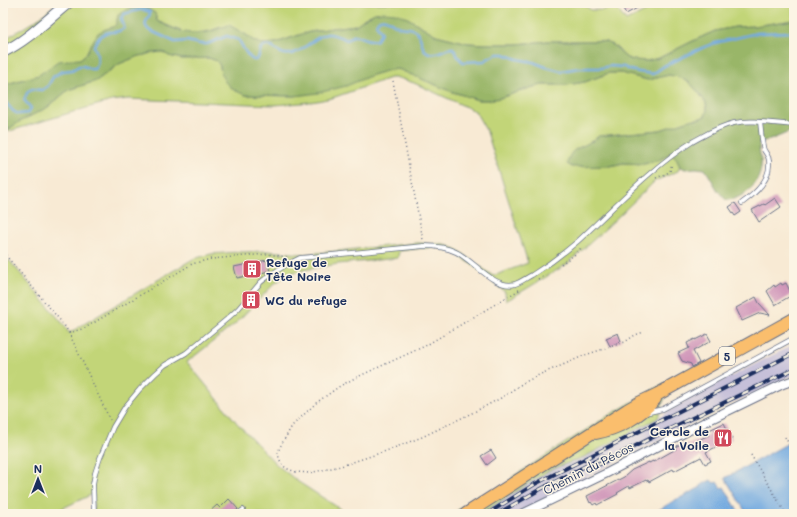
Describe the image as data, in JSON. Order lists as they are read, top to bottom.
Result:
{
  "streets": {
    "main road": ["5"],
    "street": ["Chemin du Pécos"]
  },
  "places": {
    "building": ["Refuge de Tête Noire", "WC du refuge"],
    "restaurant": ["Cercle de la Voile"]
  },
  "north": "top"
}
